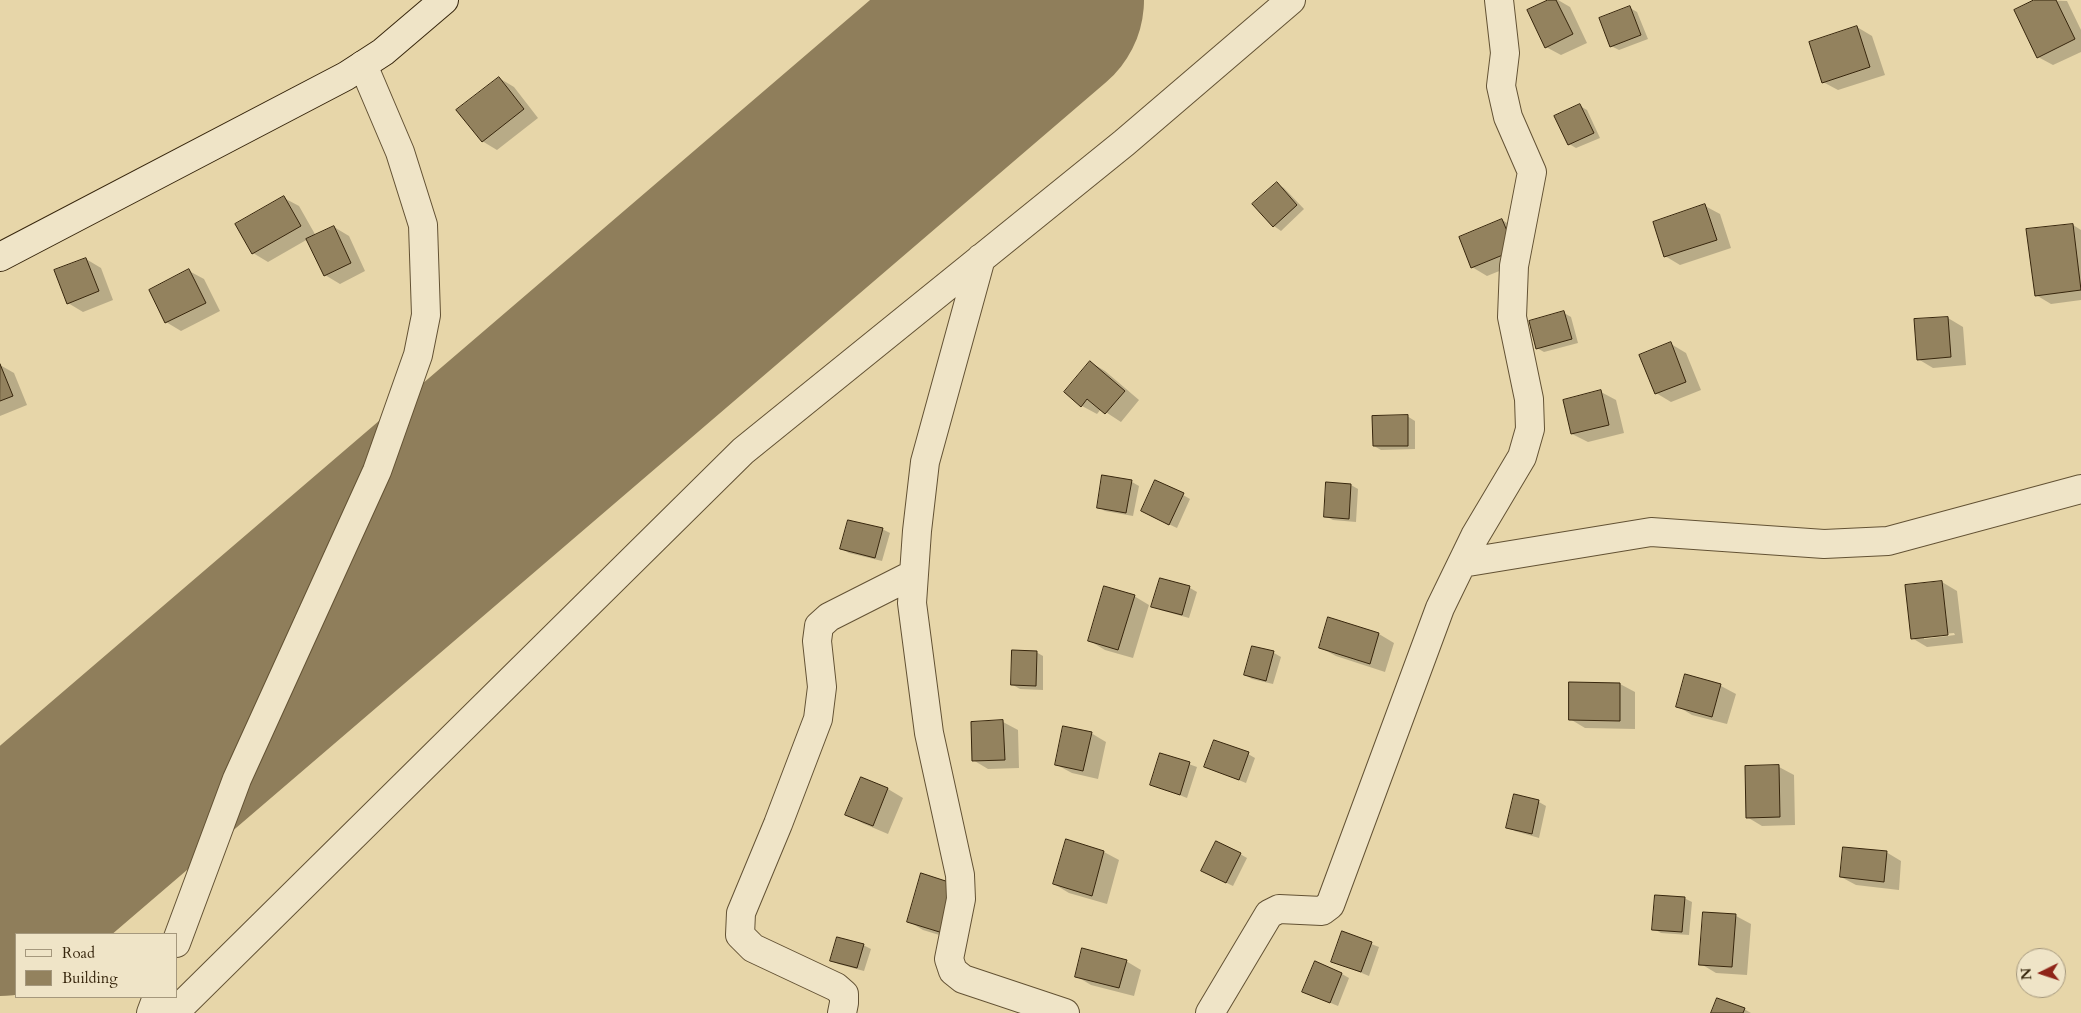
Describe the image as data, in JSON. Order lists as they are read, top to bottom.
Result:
{
  "legend": ["Road", "Building"],
  "north": "left"
}
